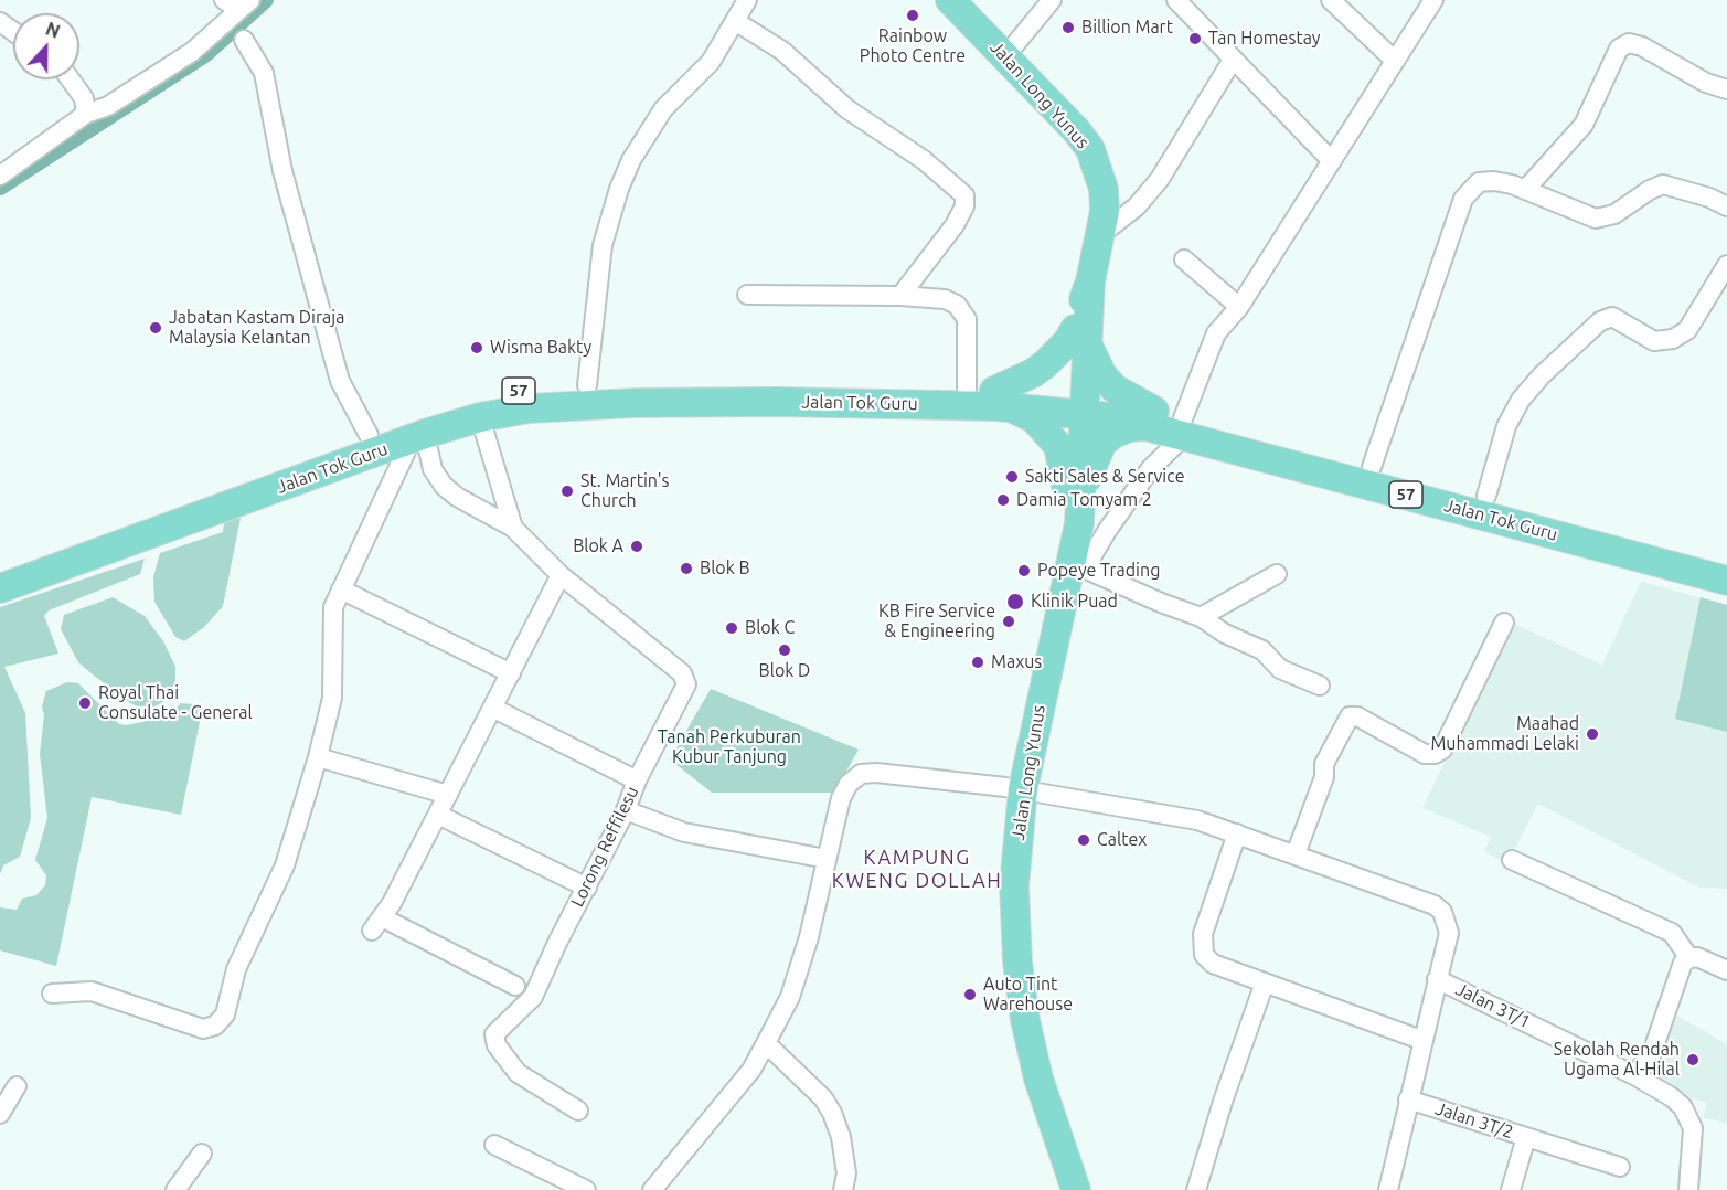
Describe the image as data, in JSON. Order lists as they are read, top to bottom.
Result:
{
  "streets": {
    "main road": ["Jalan Long Yunus", "57", "Jalan Tok Guru"],
    "street": ["Lorong Reffilesu", "Jalan 3T/1", "Jalan 3T/2"]
  },
  "crossings": [
    ["Jalan Long Yunus", "Jalan Tok Guru"],
    ["Jalan Tok Guru", "Lorong Reffilesu"]
  ],
  "districts": ["KAMPUNG KWENG DOLLAH"],
  "parks": ["Tanah Perkuburan Kubur Tanjung"],
  "places": [
    "Rainbow Photo Centre",
    "Billion Mart",
    "Tan Homestay",
    "Jabatan Kastam Diraja Malaysia Kelantan",
    "Wisma Bakty",
    "Sakti Sales & Service",
    "St. Martin's Church",
    "Damia Tomyam 2",
    "Blok A",
    "Blok B",
    "Popeye Trading",
    "Klinik Puad",
    "KB Fire Service & Engineering",
    "Blok C",
    "Blok D",
    "Maxus",
    "Royal Thai Consulate - General",
    "Maahad Muhammadi Lelaki",
    "Caltex",
    "Auto Tint Warehouse",
    "Sekolah Rendah Ugama Al-Hilal"
  ],
  "north": "top"
}
